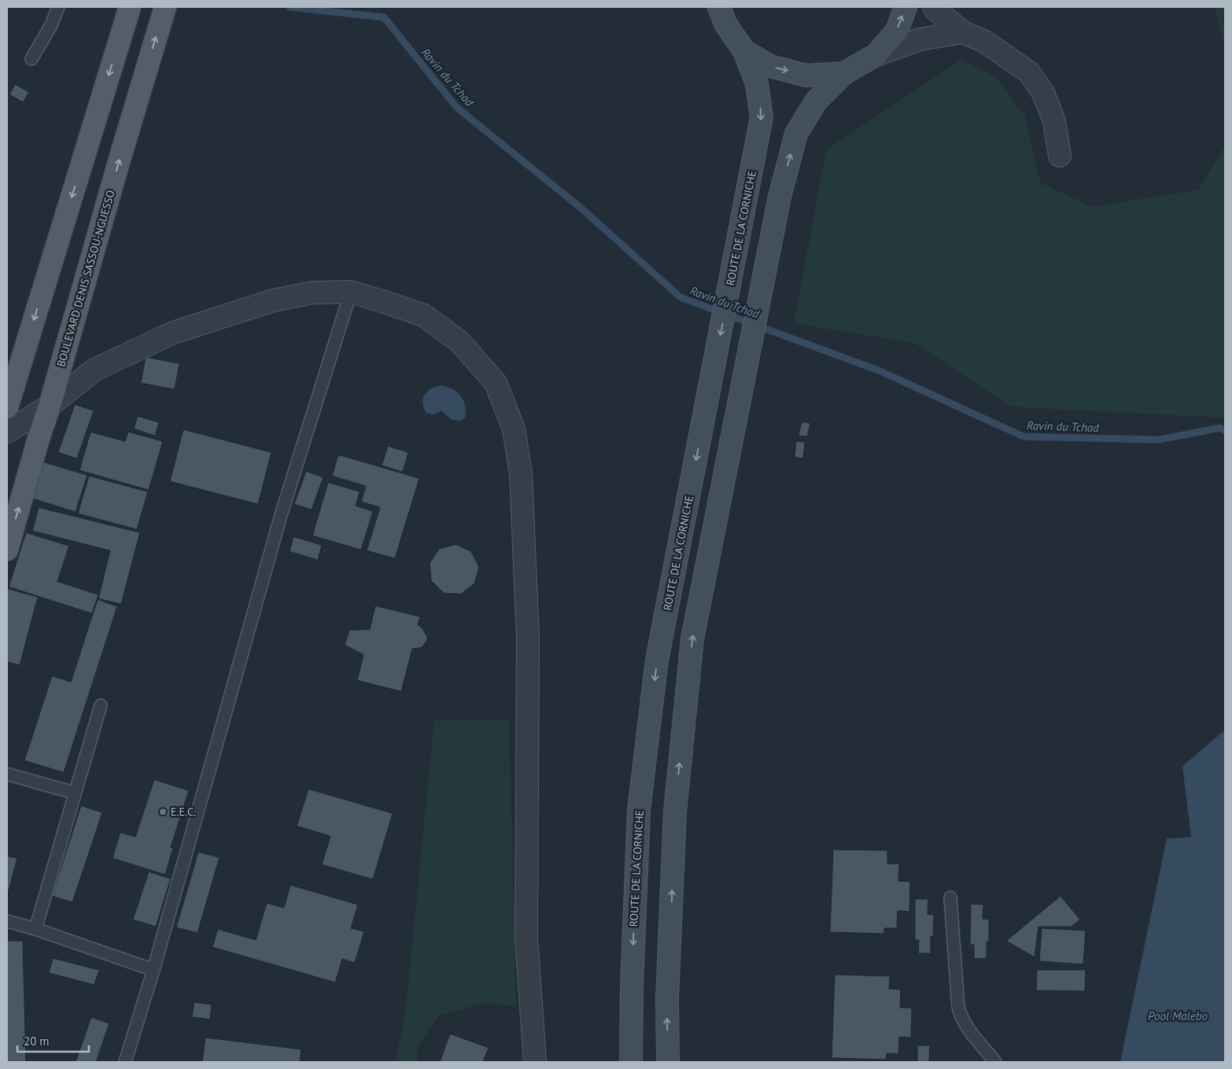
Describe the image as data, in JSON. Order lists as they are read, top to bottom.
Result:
{
  "streets": {
    "main road": ["ROUTE DE LA CORNICHE", "BOULEVARD DENIS SASSOU-NGUESSO"]
  },
  "water": ["Ravin du Tchad", "Pool Malebo"],
  "places": ["E.E.C."],
  "scale_bar": "20 m"
}
